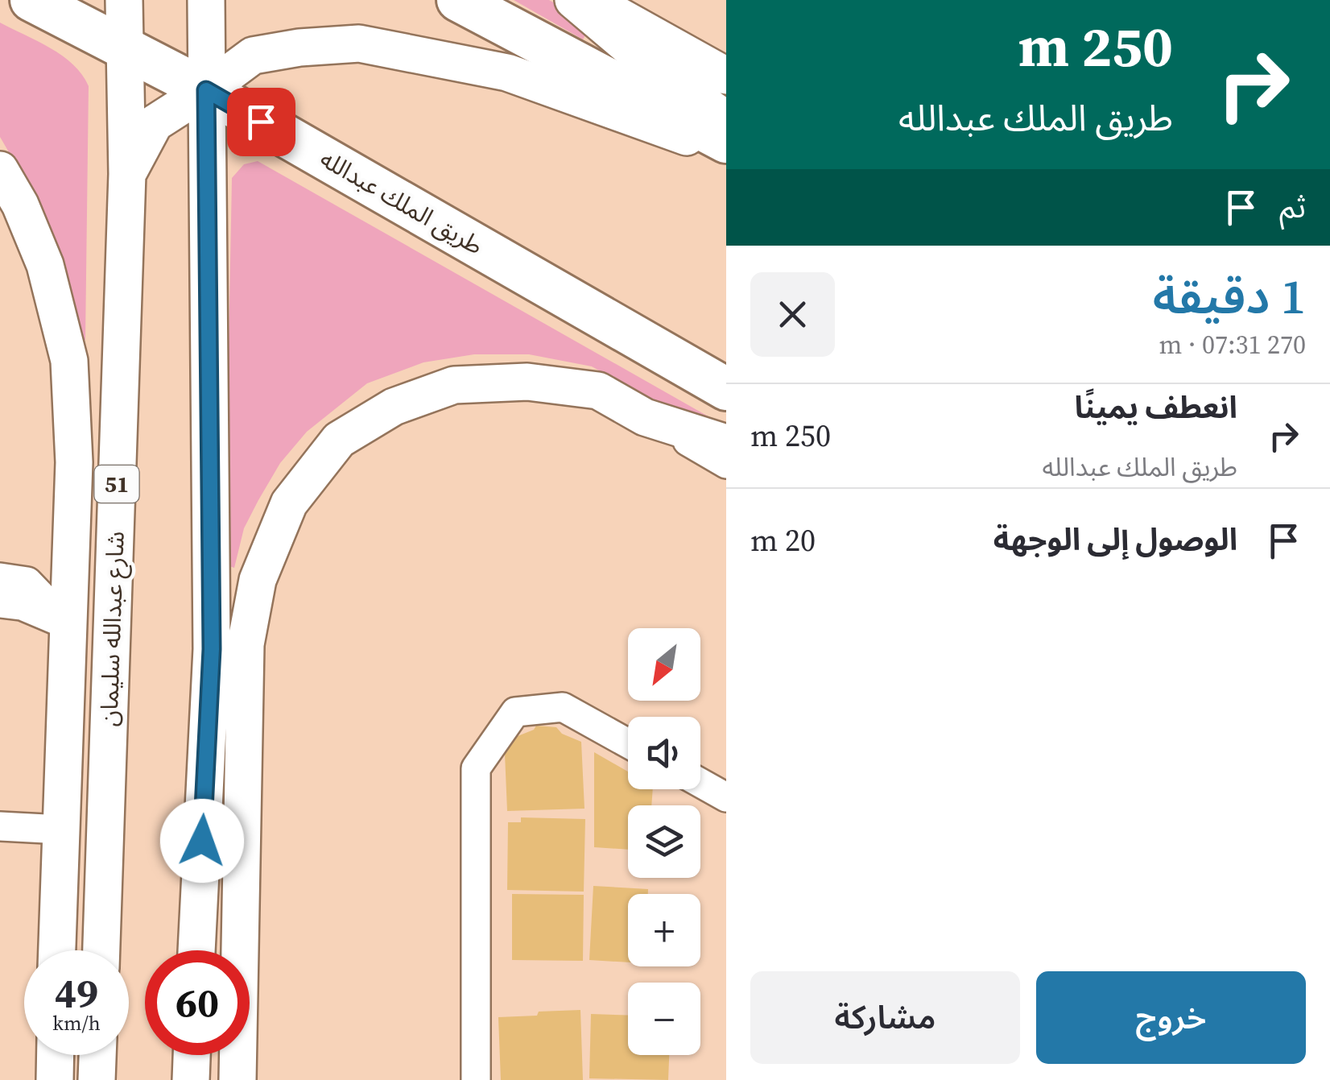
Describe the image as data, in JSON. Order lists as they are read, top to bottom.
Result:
{
  "streets": {
    "highway": ["طريق الملك عبدالله"],
    "main road": ["51", "شارع عبدالله سليمان"]
  },
  "crossings": [
    ["طريق الملك عبدالله", "شارع عبدالله سليمان"]
  ],
  "north": "bottom left",
  "page": {
    "turn": ["250 m", "طريق الملك عبدالله"],
    "then": "ثم",
    "heading": ["1 دقيقة", "270 m · 07:31"],
    "list": [
      {
        "name": "انعطف يمينًا",
        "note": "طريق الملك عبدالله",
        "value": "250 m"
      },
      {
        "name": "الوصول إلى الوجهة",
        "value": "20 m"
      }
    ],
    "map_buttons": ["+", "−"],
    "speed": "49 km/h",
    "limit": "60",
    "buttons": ["خروج", "مشاركة"]
  }
}
